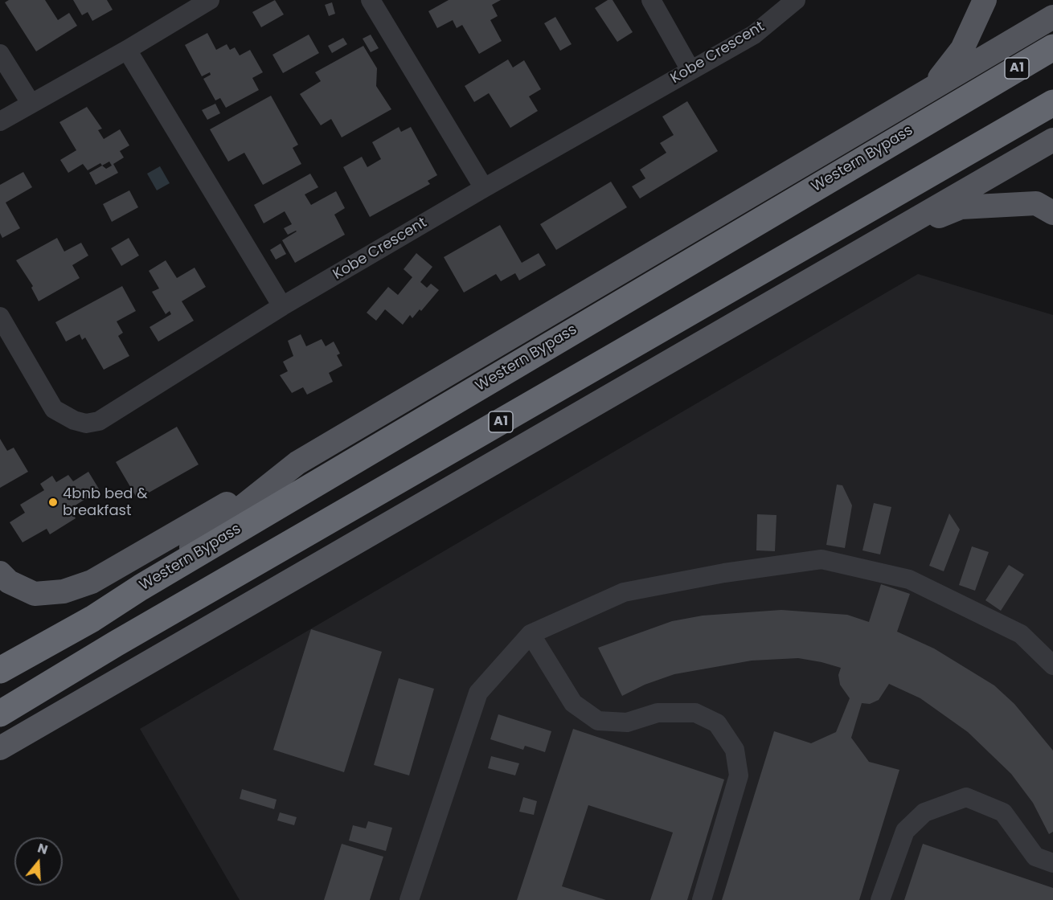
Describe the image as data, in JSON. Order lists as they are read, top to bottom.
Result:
{
  "streets": {
    "highway": ["A1", "Western Bypass"],
    "street": ["Kobe Crescent"]
  },
  "places": ["4bnb bed & breakfast"],
  "north": "top"
}
